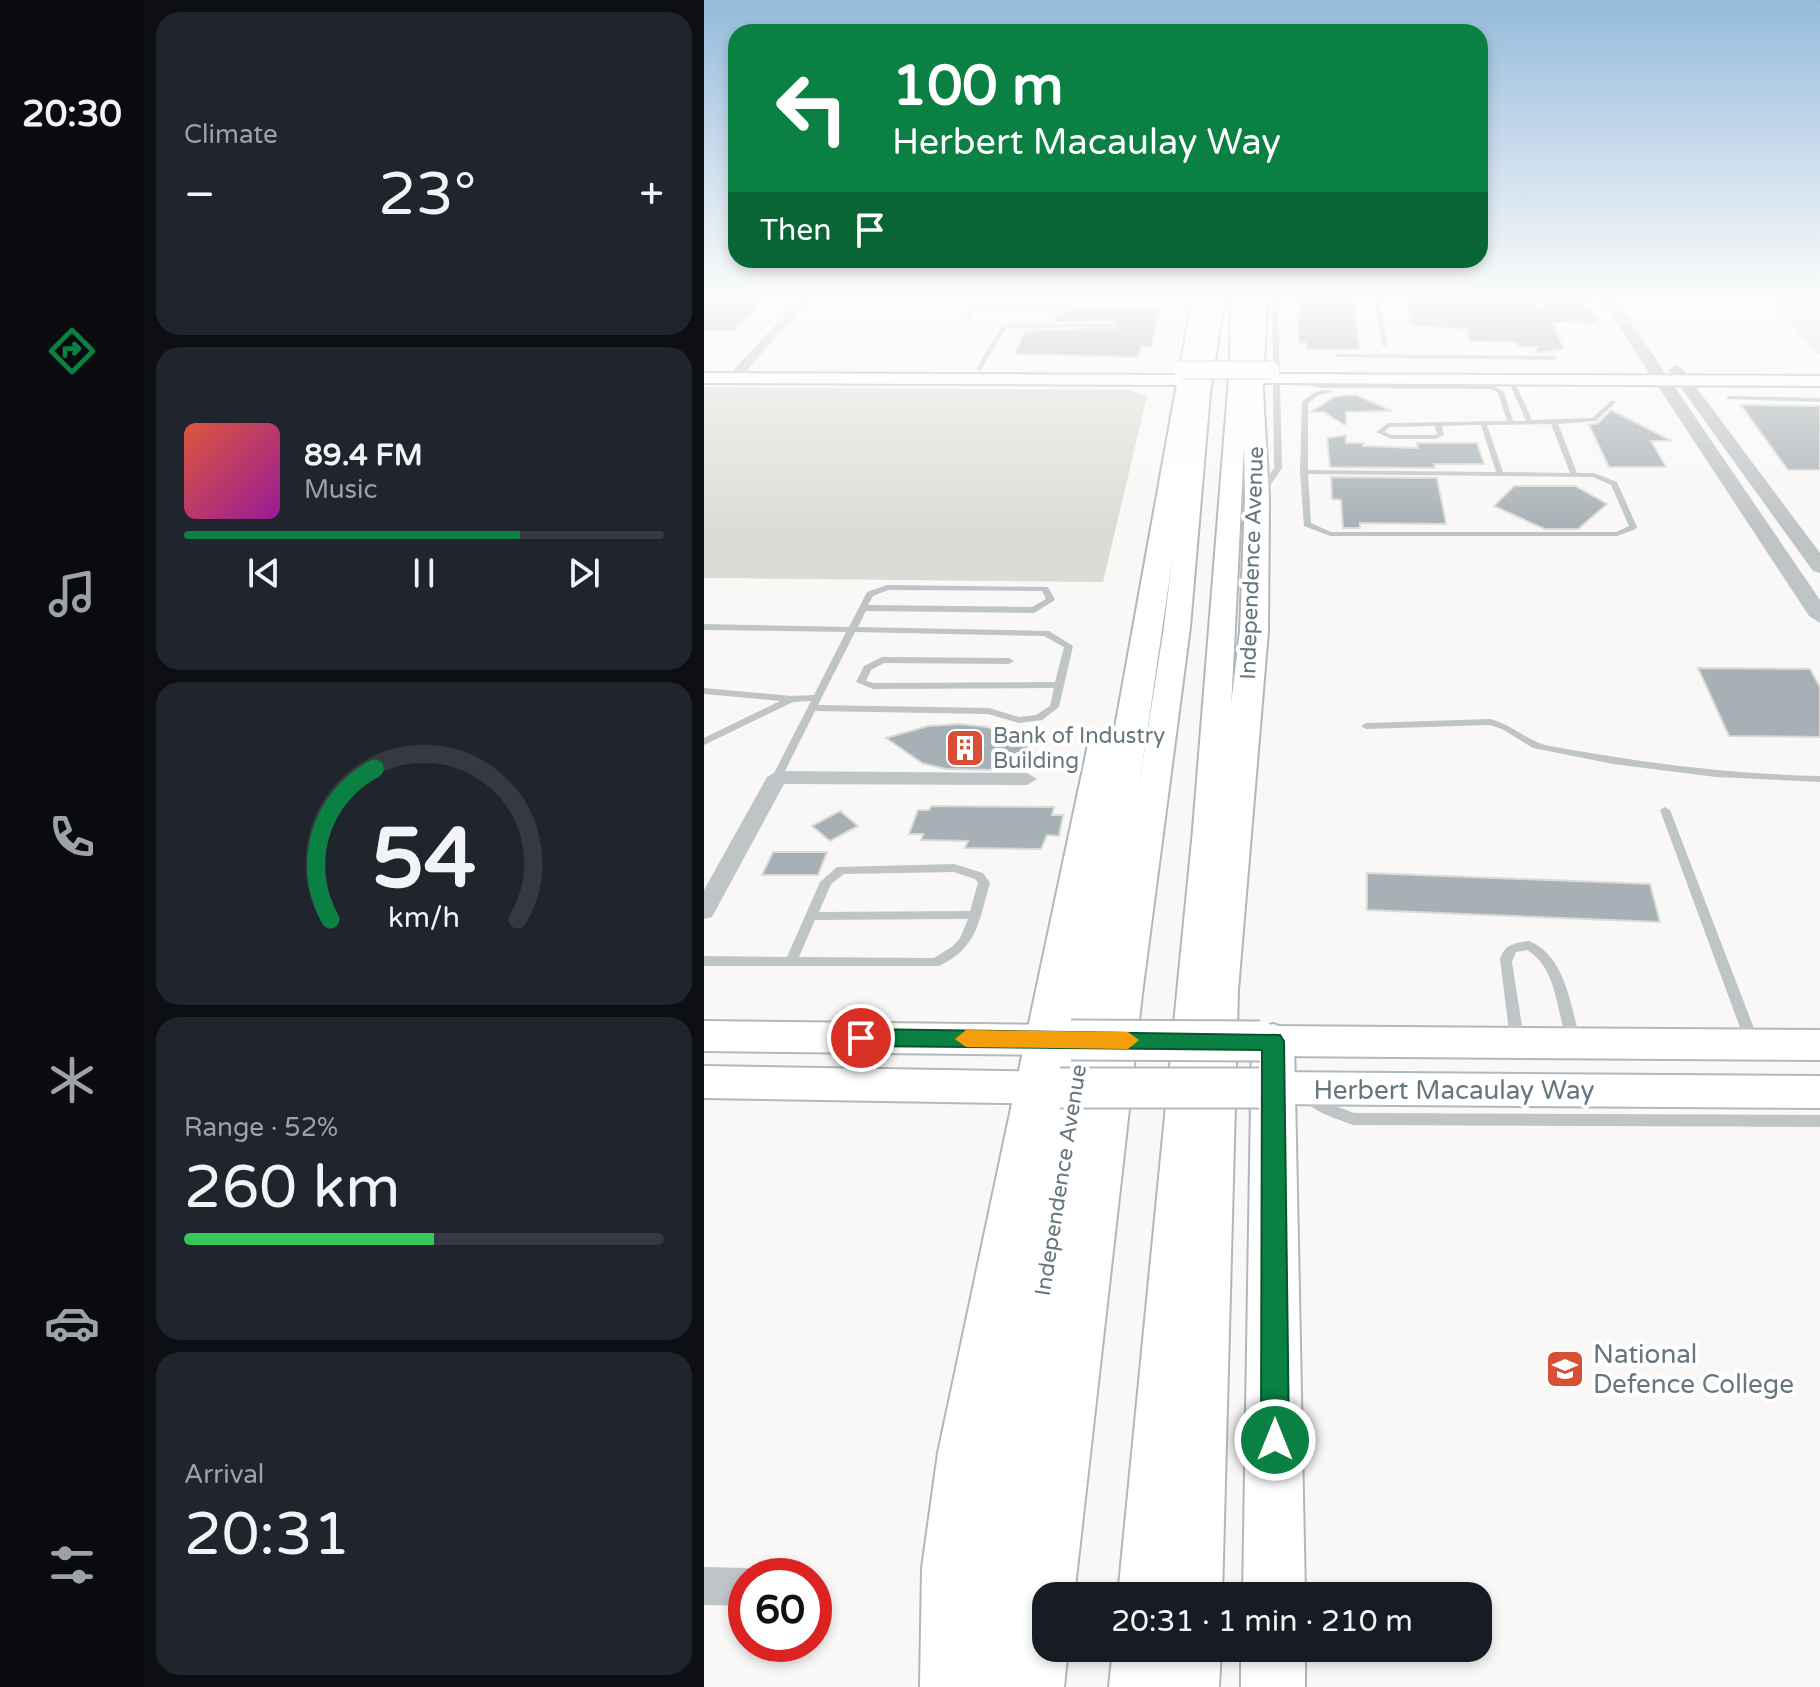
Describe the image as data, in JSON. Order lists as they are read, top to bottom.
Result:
{
  "streets": {
    "main road": ["Independence Avenue", "Herbert Macaulay Way"]
  },
  "places": {
    "building": ["Bank of Industry Building"],
    "school or university": ["National Defence College"]
  },
  "page": {
    "tabs": "20:30",
    "tile": [
      "Climate",
      ["Range · 52%", "260 km"],
      ["Arrival", "20:31"]
    ],
    "turn": ["100 m", "Herbert Macaulay Way"],
    "heat": ["−", "23°", "+"],
    "then": "Then",
    "song": ["89.4 FM", "Music"],
    "limit": "60",
    "trip": "20:31 · 1 min · 210 m",
    "gauge": ["54", "km/h"]
  }
}
